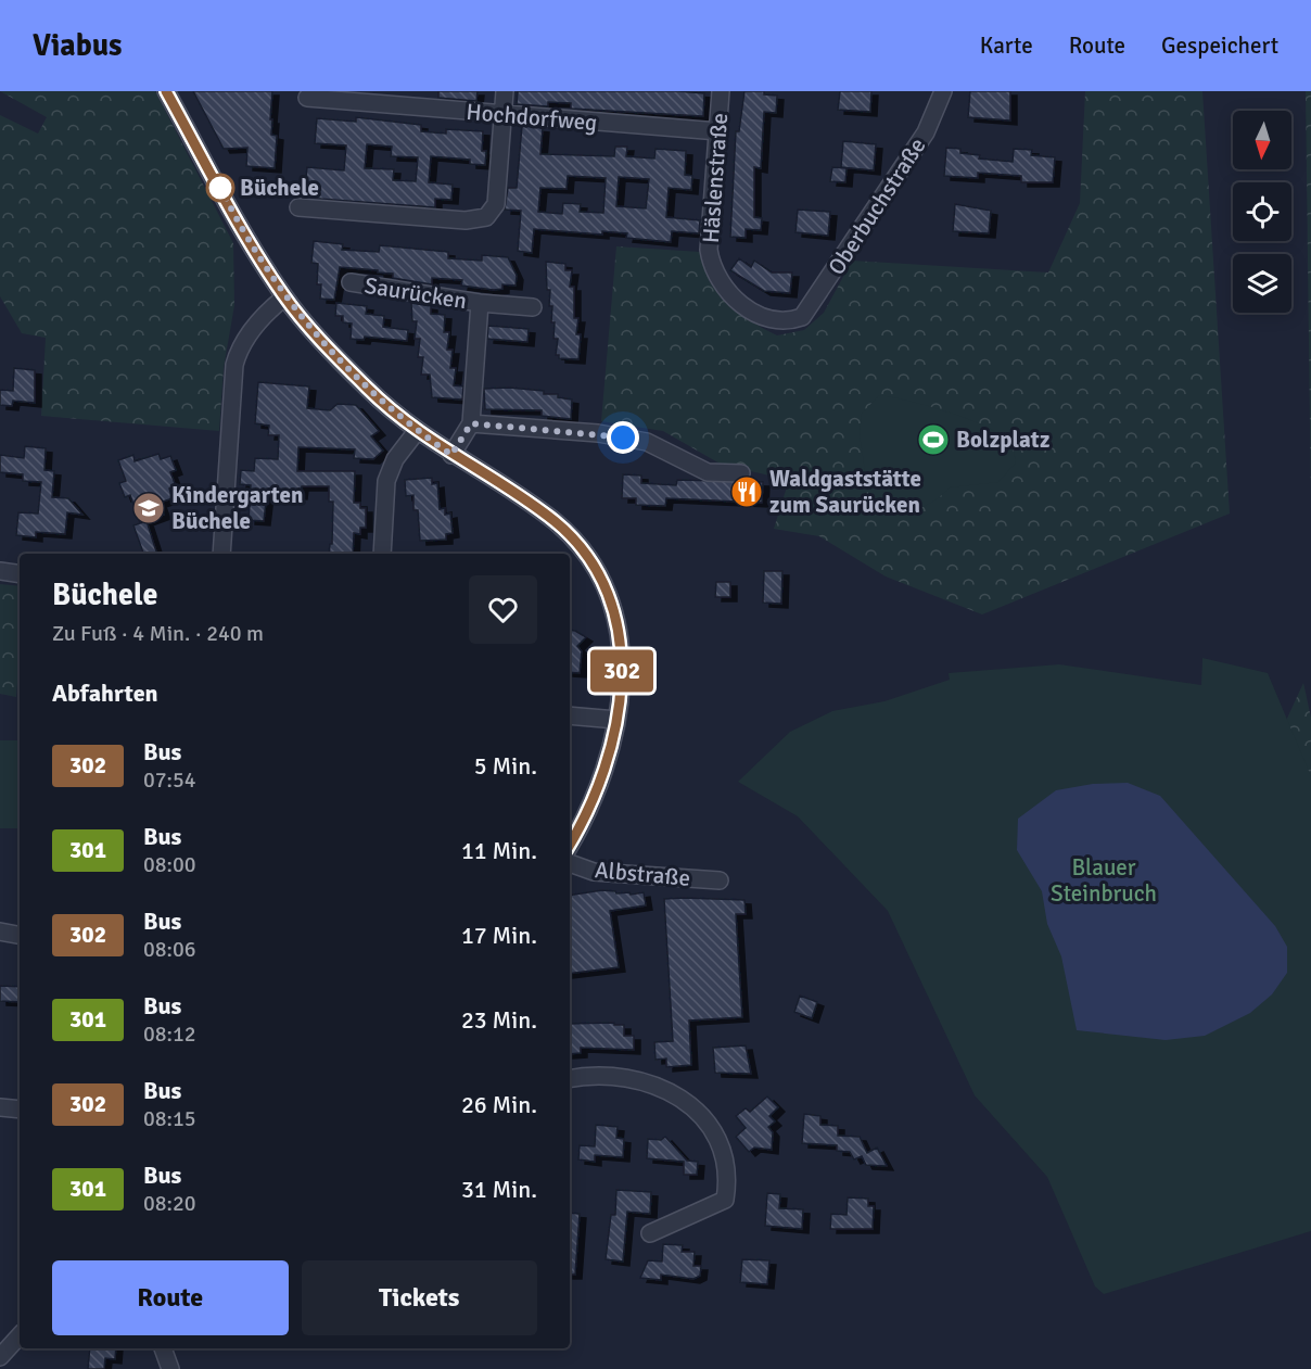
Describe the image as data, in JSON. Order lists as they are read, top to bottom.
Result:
{
  "streets": {
    "street": [
      "Hochdorfweg",
      "Häslenstraße",
      "Oberbuchstraße",
      "Saurücken",
      "Albstraße"
    ]
  },
  "crossings": [
    ["Hochdorfweg", "Häslenstraße"],
    ["Häslenstraße", "Oberbuchstraße"],
    ["Saurücken", "Albstraße"]
  ],
  "parks": ["Blauer Steinbruch"],
  "places": {
    "other": ["Büchele"],
    "sports": ["Bolzplatz"],
    "restaurant": ["Waldgaststätte zum Saurücken"],
    "school or university": ["Kindergarten Büchele"]
  },
  "lines": ["bus line 302"],
  "north": "bottom",
  "page": {
    "header": "Viabus",
    "nav": ["Karte", "Route", "Gespeichert"],
    "on_map": "302",
    "heading": [
      ["Büchele", "Zu Fuß · 4 Min. · 240 m"],
      "Abfahrten"
    ],
    "list": [
      {
        "mark": "302",
        "name": "Bus",
        "note": "07:54",
        "value": "5 Min."
      },
      {
        "mark": "301",
        "name": "Bus",
        "note": "08:00",
        "value": "11 Min."
      },
      {
        "mark": "302",
        "name": "Bus",
        "note": "08:06",
        "value": "17 Min."
      },
      {
        "mark": "301",
        "name": "Bus",
        "note": "08:12",
        "value": "23 Min."
      },
      {
        "mark": "302",
        "name": "Bus",
        "note": "08:15",
        "value": "26 Min."
      },
      {
        "mark": "301",
        "name": "Bus",
        "note": "08:20",
        "value": "31 Min."
      }
    ],
    "buttons": ["Route", "Tickets"]
  }
}
